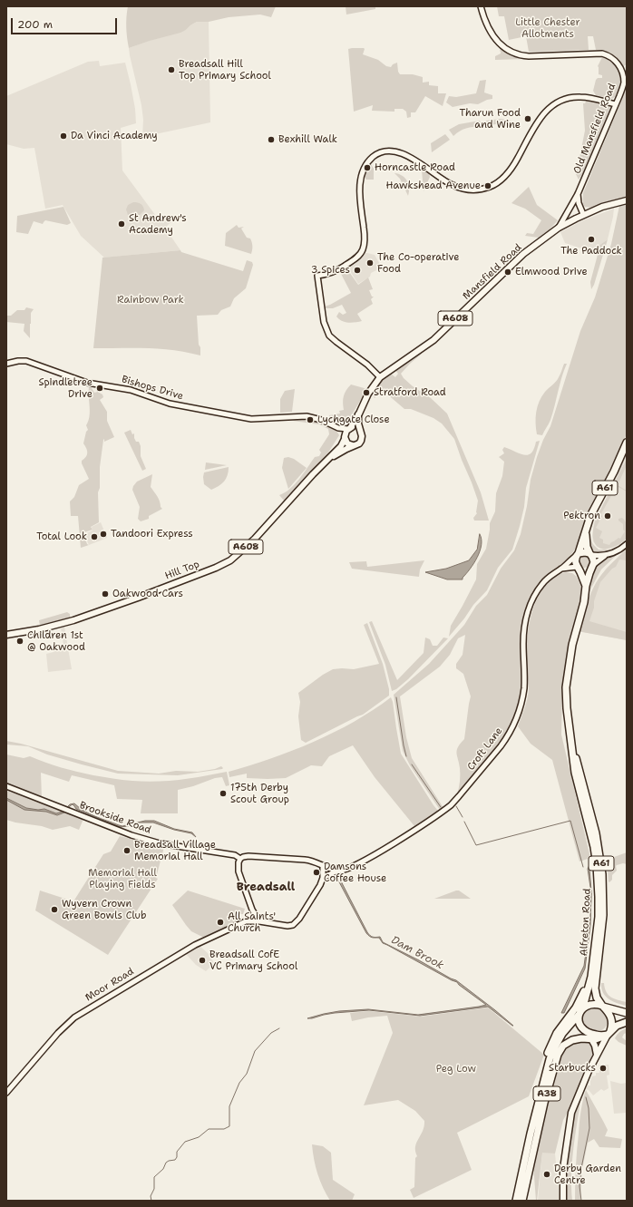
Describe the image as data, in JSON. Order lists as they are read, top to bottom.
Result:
{
  "streets": {
    "highway": ["A61", "Alfreton Road", "A38"],
    "main road": ["Mansfield Road", "A608", "Hill Top"],
    "street": [
      "Old Mansfield Road",
      "Bishops Drive",
      "Croft Lane",
      "Brookside Road",
      "Moor Road"
    ]
  },
  "crossings": [
    ["Old Mansfield Road", "Mansfield Road"],
    ["Mansfield Road", "A608"],
    ["A608", "Bishops Drive"],
    ["A608", "Hill Top"],
    ["A61", "Croft Lane"],
    ["A61", "Alfreton Road"],
    ["Croft Lane", "Alfreton Road"],
    ["Croft Lane", "Moor Road"],
    ["Alfreton Road", "A38"]
  ],
  "districts": ["Breadsall"],
  "water": ["Dam Brook"],
  "parks": [
    "Little Chester Allotments",
    "Rainbow Park",
    "Memorial Hall Playing Fields",
    "Peg Low"
  ],
  "places": [
    "Breadsall Hill Top Primary School",
    "Tharun Food and Wine",
    "Da Vinci Academy",
    "Bexhill Walk",
    "Horncastle Road",
    "Hawkshead Avenue",
    "St Andrew's Academy",
    "The Paddock",
    "The Co-operative Food",
    "3 Spices",
    "Elmwood Drive",
    "Spindletree Drive",
    "Stratford Road",
    "Lychgate Close",
    "Pektron",
    "Tandoori Express",
    "Total Look",
    "Oakwood Cars",
    "Children 1st @ Oakwood",
    "175th Derby Scout Group",
    "Breadsall Village Memorial Hall",
    "Damsons Coffee House",
    "Wyvern Crown Green Bowls Club",
    "All Saints' Church",
    "Breadsall CofE VC Primary School",
    "Starbucks",
    "Derby Garden Centre"
  ],
  "scale_bar": "200 m"
}
